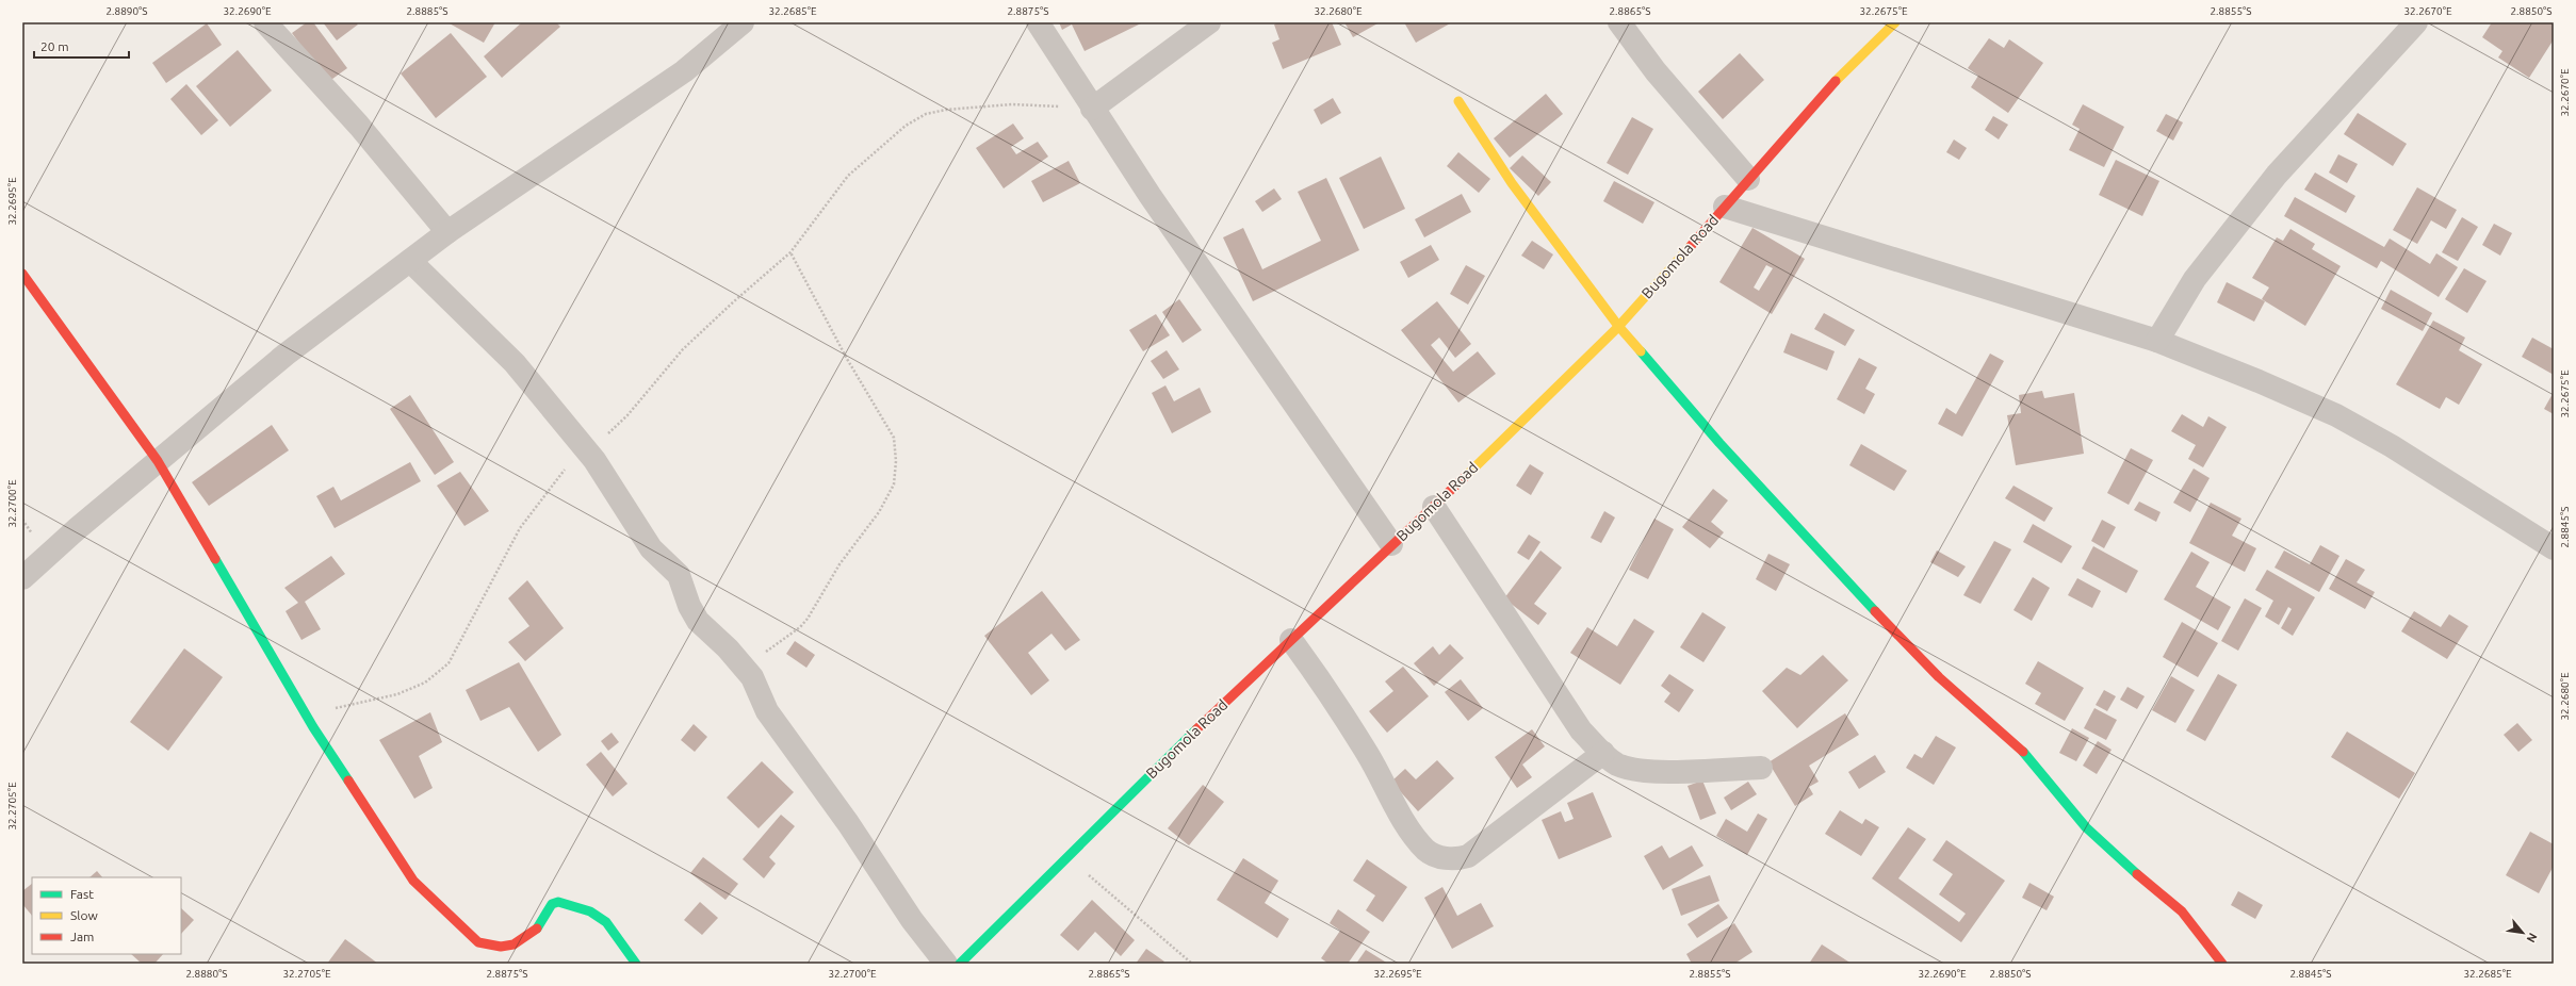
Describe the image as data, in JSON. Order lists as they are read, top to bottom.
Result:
{
  "streets": {
    "street": ["Bugomola Road"]
  },
  "legend": ["Fast", "Slow", "Jam"],
  "scale_bar": "20 m",
  "north": "bottom right",
  "coordinates": [
    "2.8890°S",
    "32.2690°E",
    "2.8885°S",
    "32.2685°E",
    "2.8875°S",
    "32.2680°E",
    "2.8865°S",
    "32.2675°E",
    "2.8855°S",
    "32.2670°E",
    "2.8850°S",
    "32.2695°E",
    "32.2700°E",
    "2.8845°S",
    "32.2705°E",
    "2.8880°S"
  ]
}
